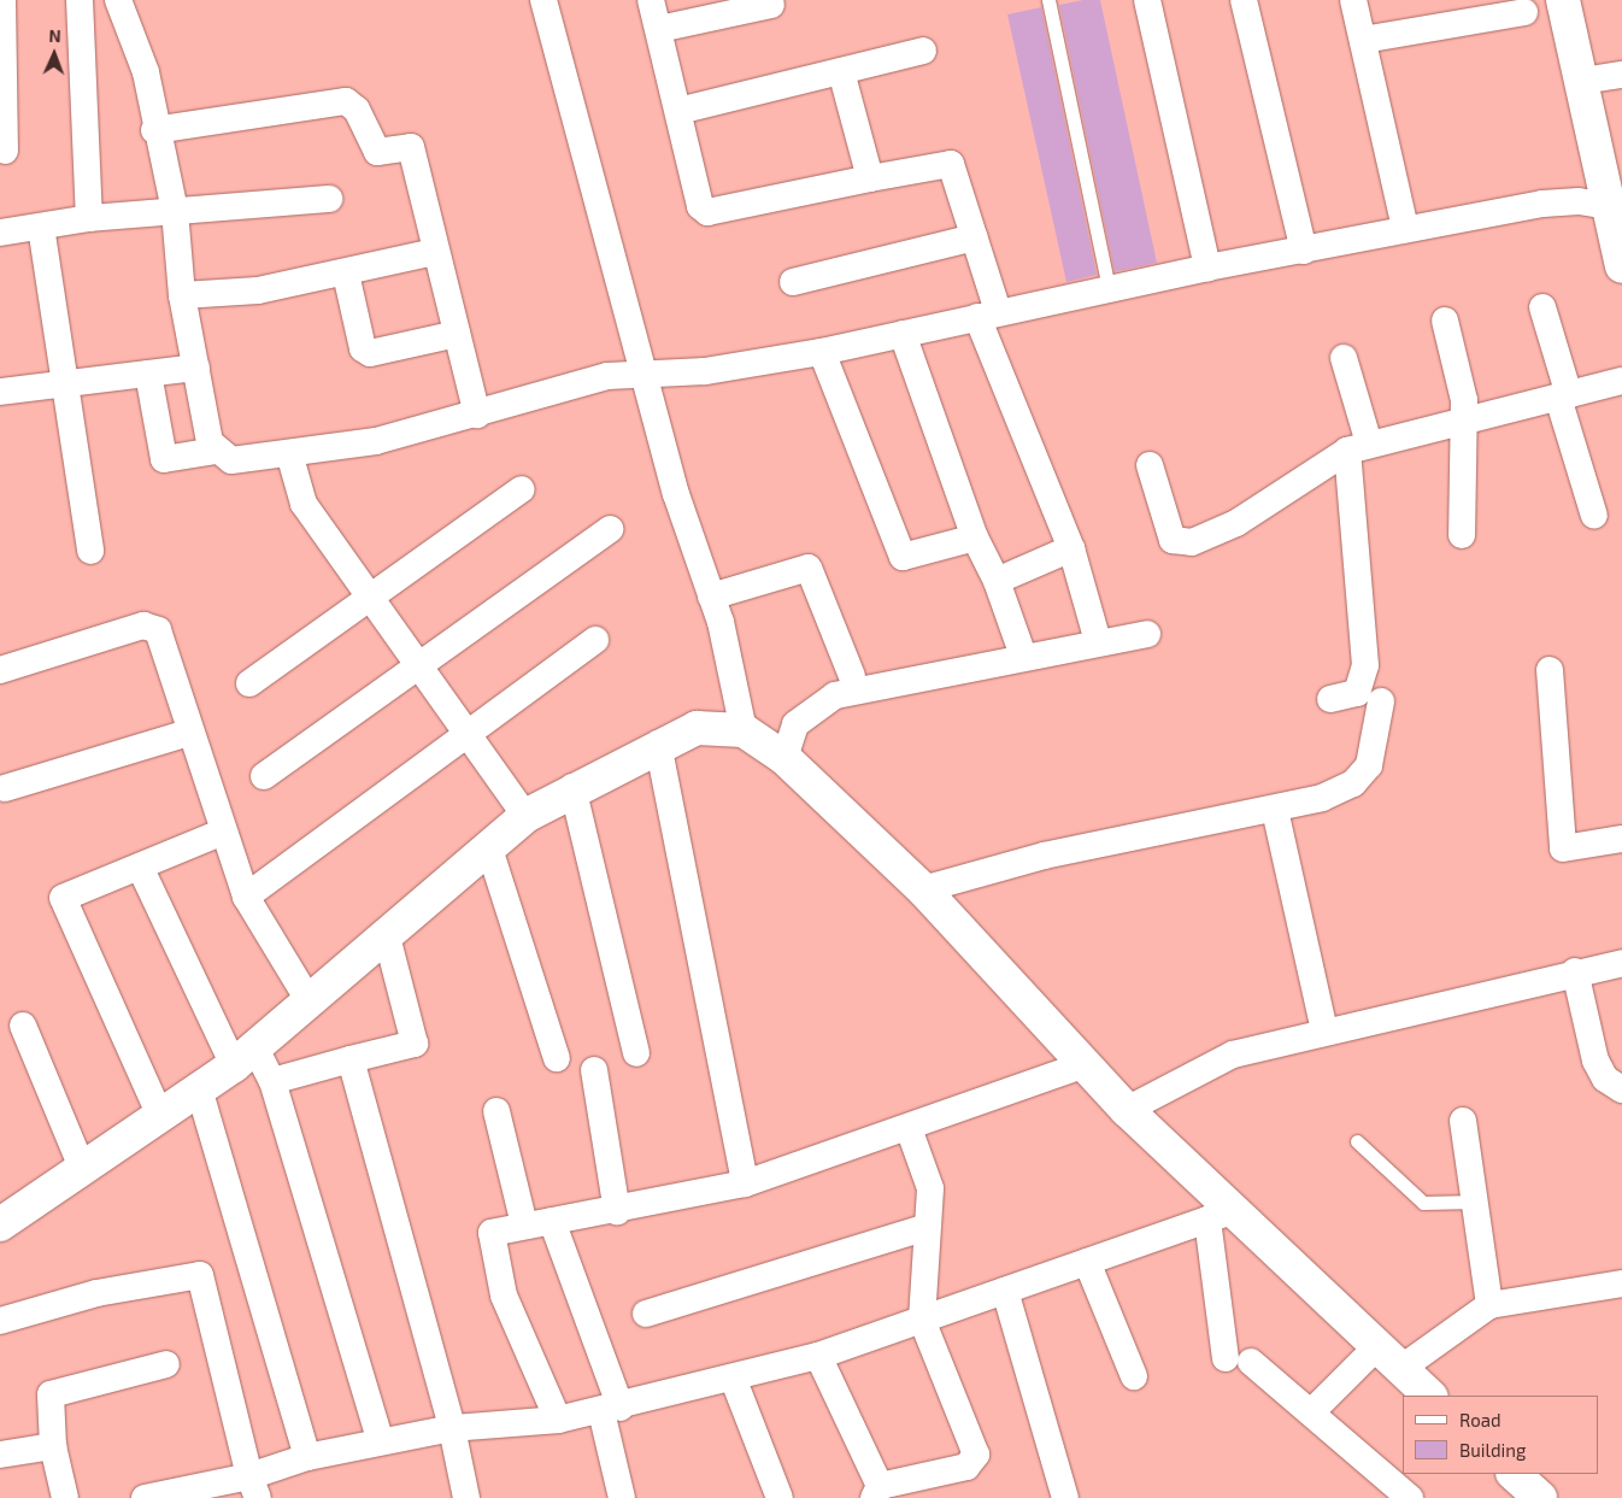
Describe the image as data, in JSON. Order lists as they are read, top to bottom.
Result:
{
  "legend": ["Road", "Building"],
  "north": "top"
}
